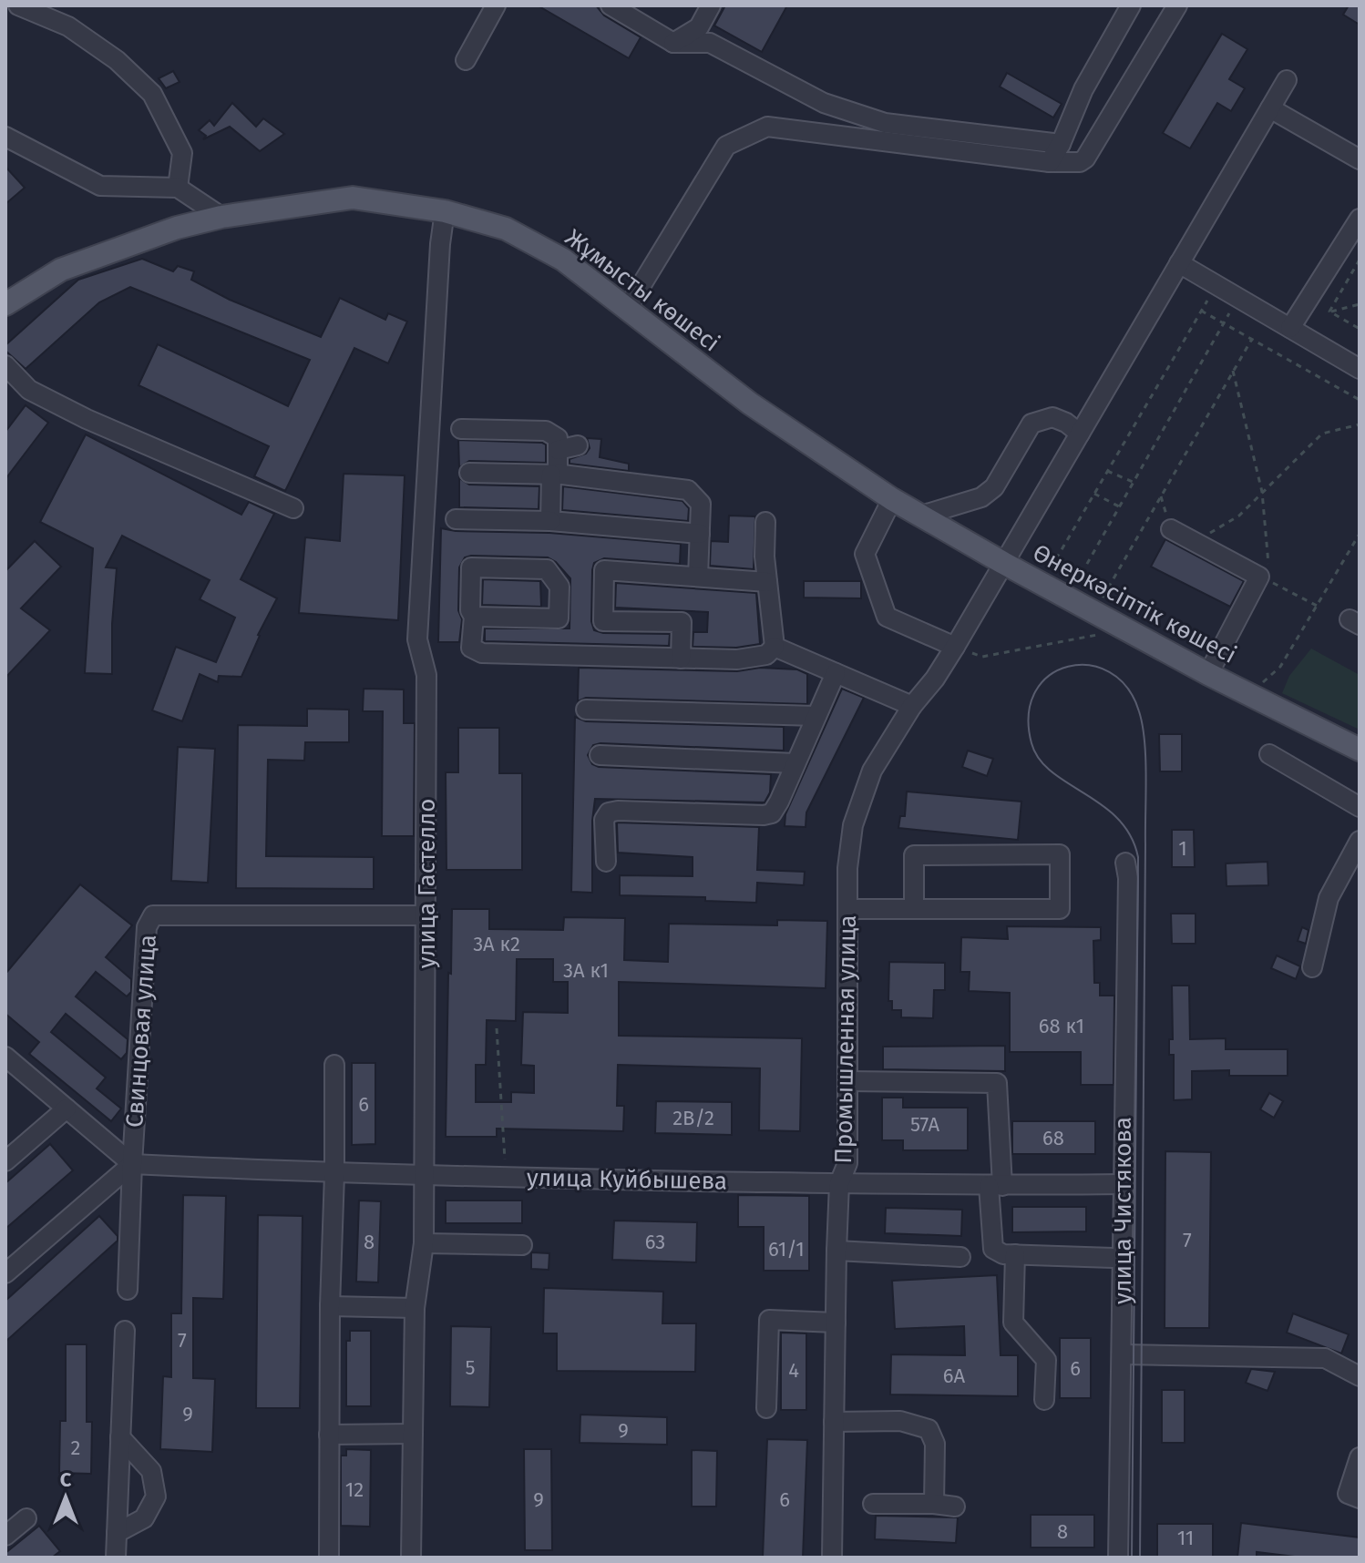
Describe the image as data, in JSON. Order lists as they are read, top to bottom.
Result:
{
  "streets": {
    "main road": ["Жұмысты көшесі", "Өнеркәсіптік көшесі"],
    "street": [
      "улица Гастелло",
      "Свинцовая улица",
      "Промышленная улица",
      "улица Куйбышева",
      "улица Чистякова"
    ]
  },
  "crossings": [
    ["Жұмысты көшесі", "Өнеркәсіптік көшесі"],
    ["Жұмысты көшесі", "улица Гастелло"],
    ["Жұмысты көшесі", "Промышленная улица"],
    ["Өнеркәсіптік көшесі", "Промышленная улица"],
    ["улица Гастелло", "Свинцовая улица"],
    ["улица Гастелло", "улица Куйбышева"],
    ["Свинцовая улица", "улица Куйбышева"],
    ["Промышленная улица", "улица Куйбышева"],
    ["улица Куйбышева", "улица Чистякова"]
  ],
  "house_numbers": [
    "1",
    "3А к2",
    "3А к1",
    "68 к1",
    "6",
    "2В/2",
    "57А",
    "68",
    "7",
    "8",
    "63",
    "61/1",
    "7",
    "5",
    "6",
    "4",
    "6А",
    "9",
    "9",
    "2",
    "12",
    "9",
    "6",
    "8",
    "11"
  ],
  "north": "top"
}
